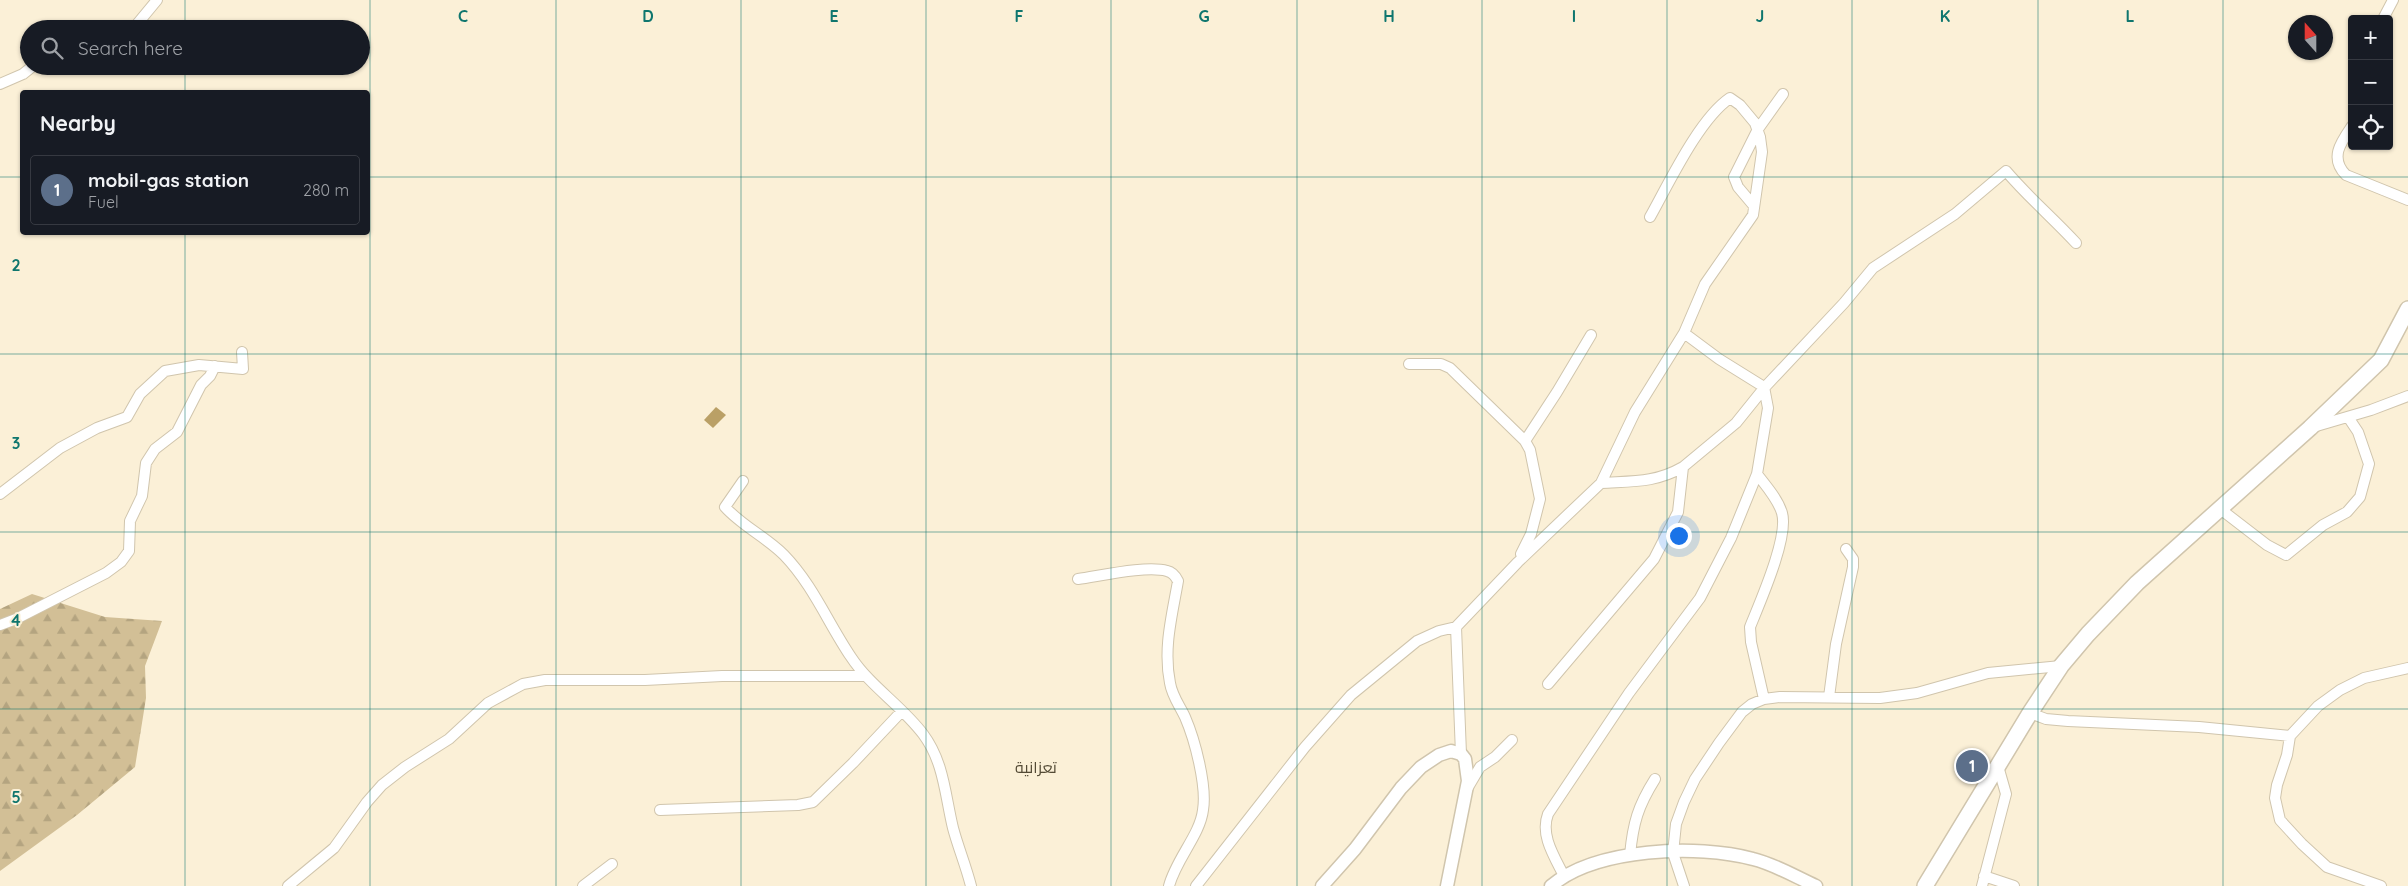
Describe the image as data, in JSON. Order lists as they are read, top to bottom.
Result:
{
  "districts": ["تعزانية"],
  "north": "top",
  "page": {
    "map_buttons": ["+", "−"],
    "search": "Search here",
    "heading": "Nearby",
    "list": [
      {
        "mark": "1",
        "name": "mobil-gas station",
        "note": "Fuel",
        "value": "280 m"
      }
    ],
    "pins": "1"
  },
  "grid": {
    "columns": [
      "C",
      "D",
      "E",
      "F",
      "G",
      "H",
      "I",
      "J",
      "K",
      "L"
    ],
    "rows": [
      "2",
      "3",
      "4",
      "5"
    ]
  }
}
